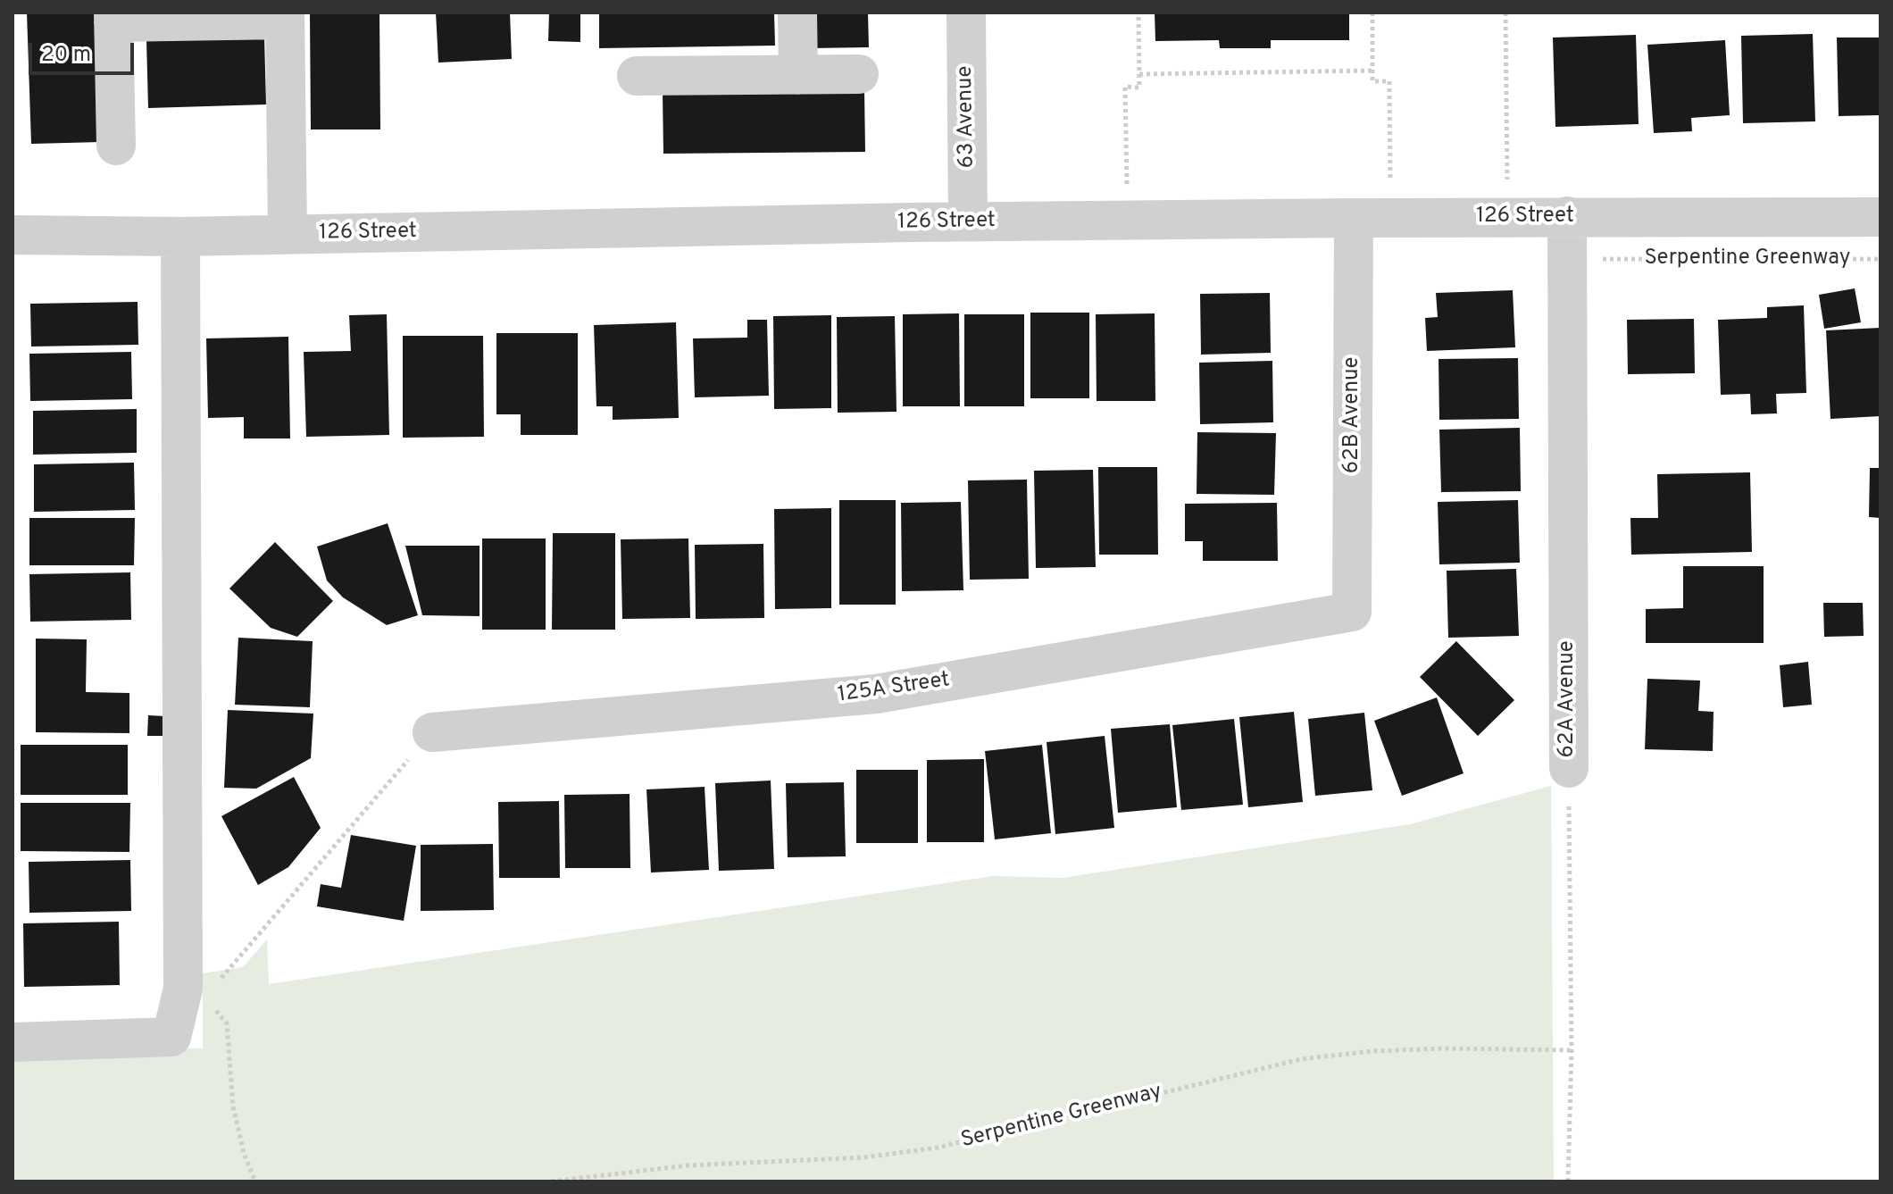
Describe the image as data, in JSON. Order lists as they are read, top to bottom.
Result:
{
  "streets": {
    "street": [
      "63 Avenue",
      "126 Street",
      "62B Avenue",
      "125A Street",
      "62A Avenue"
    ],
    "path": ["Serpentine Greenway"]
  },
  "crossings": [
    ["63 Avenue", "126 Street"],
    ["126 Street", "62B Avenue"],
    ["126 Street", "62A Avenue"],
    ["Serpentine Greenway", "62A Avenue"],
    ["62B Avenue", "125A Street"]
  ],
  "scale_bar": "20 m"
}
